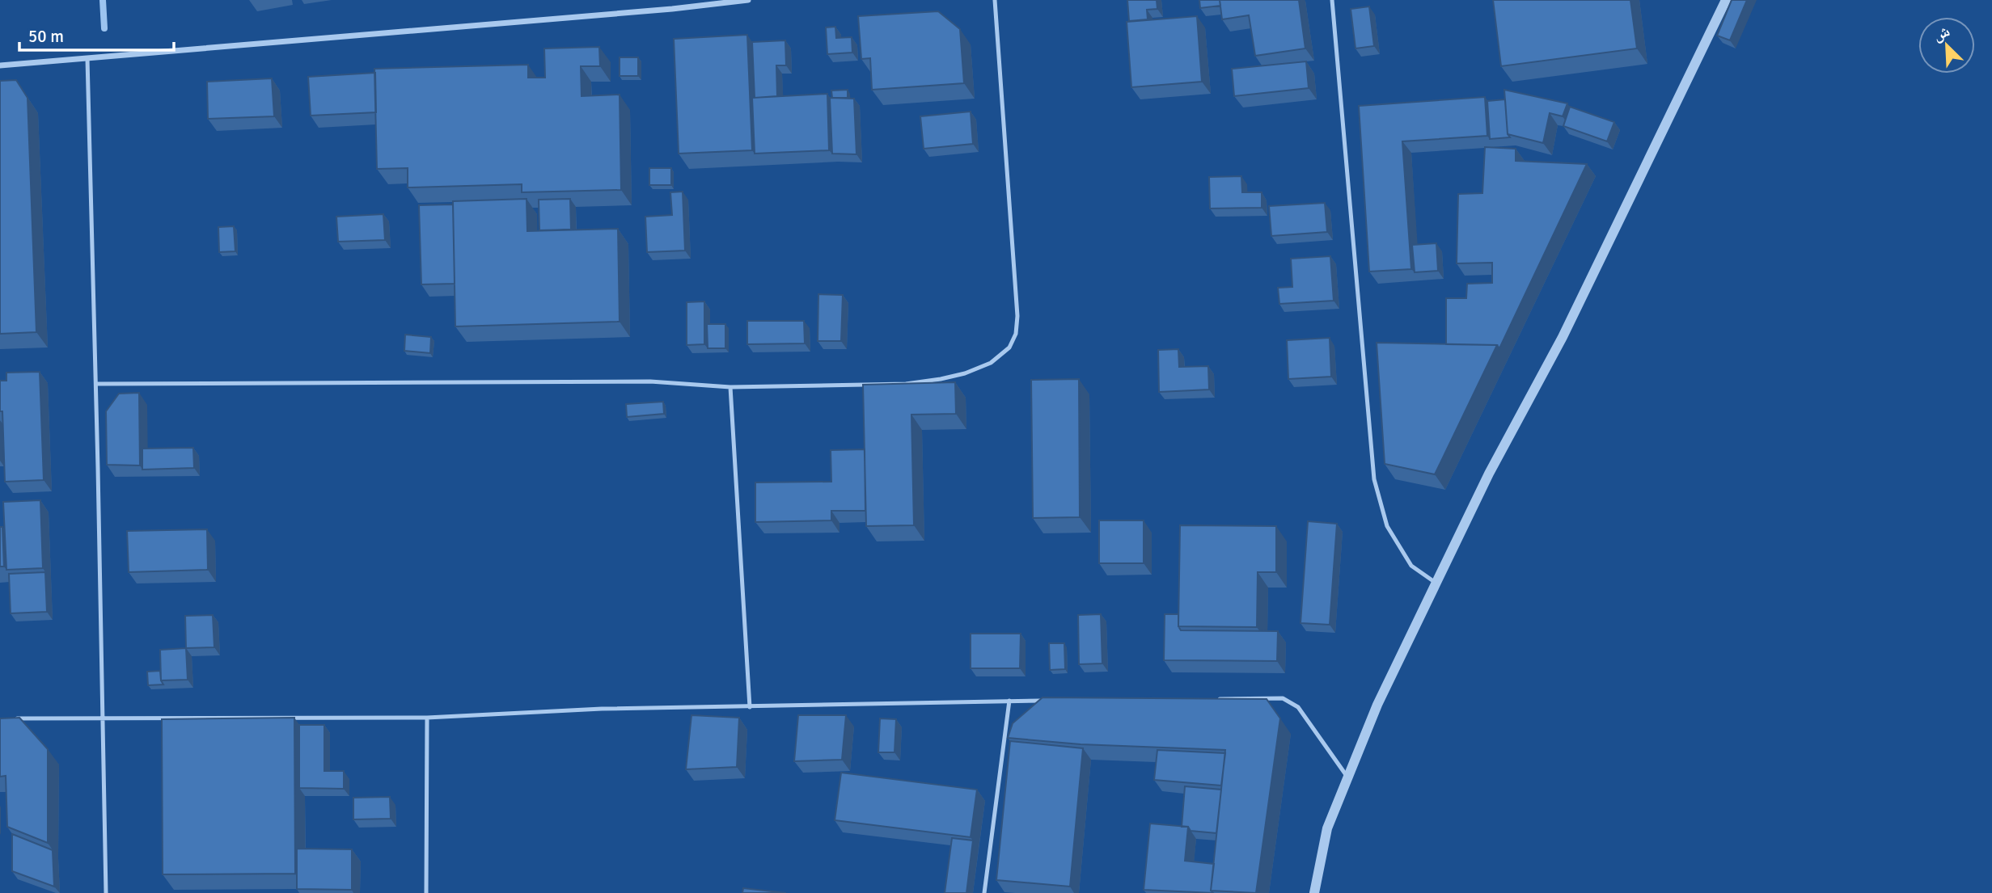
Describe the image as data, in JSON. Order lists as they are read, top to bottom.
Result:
{
  "scale_bar": "50 m",
  "north": "top left"
}
